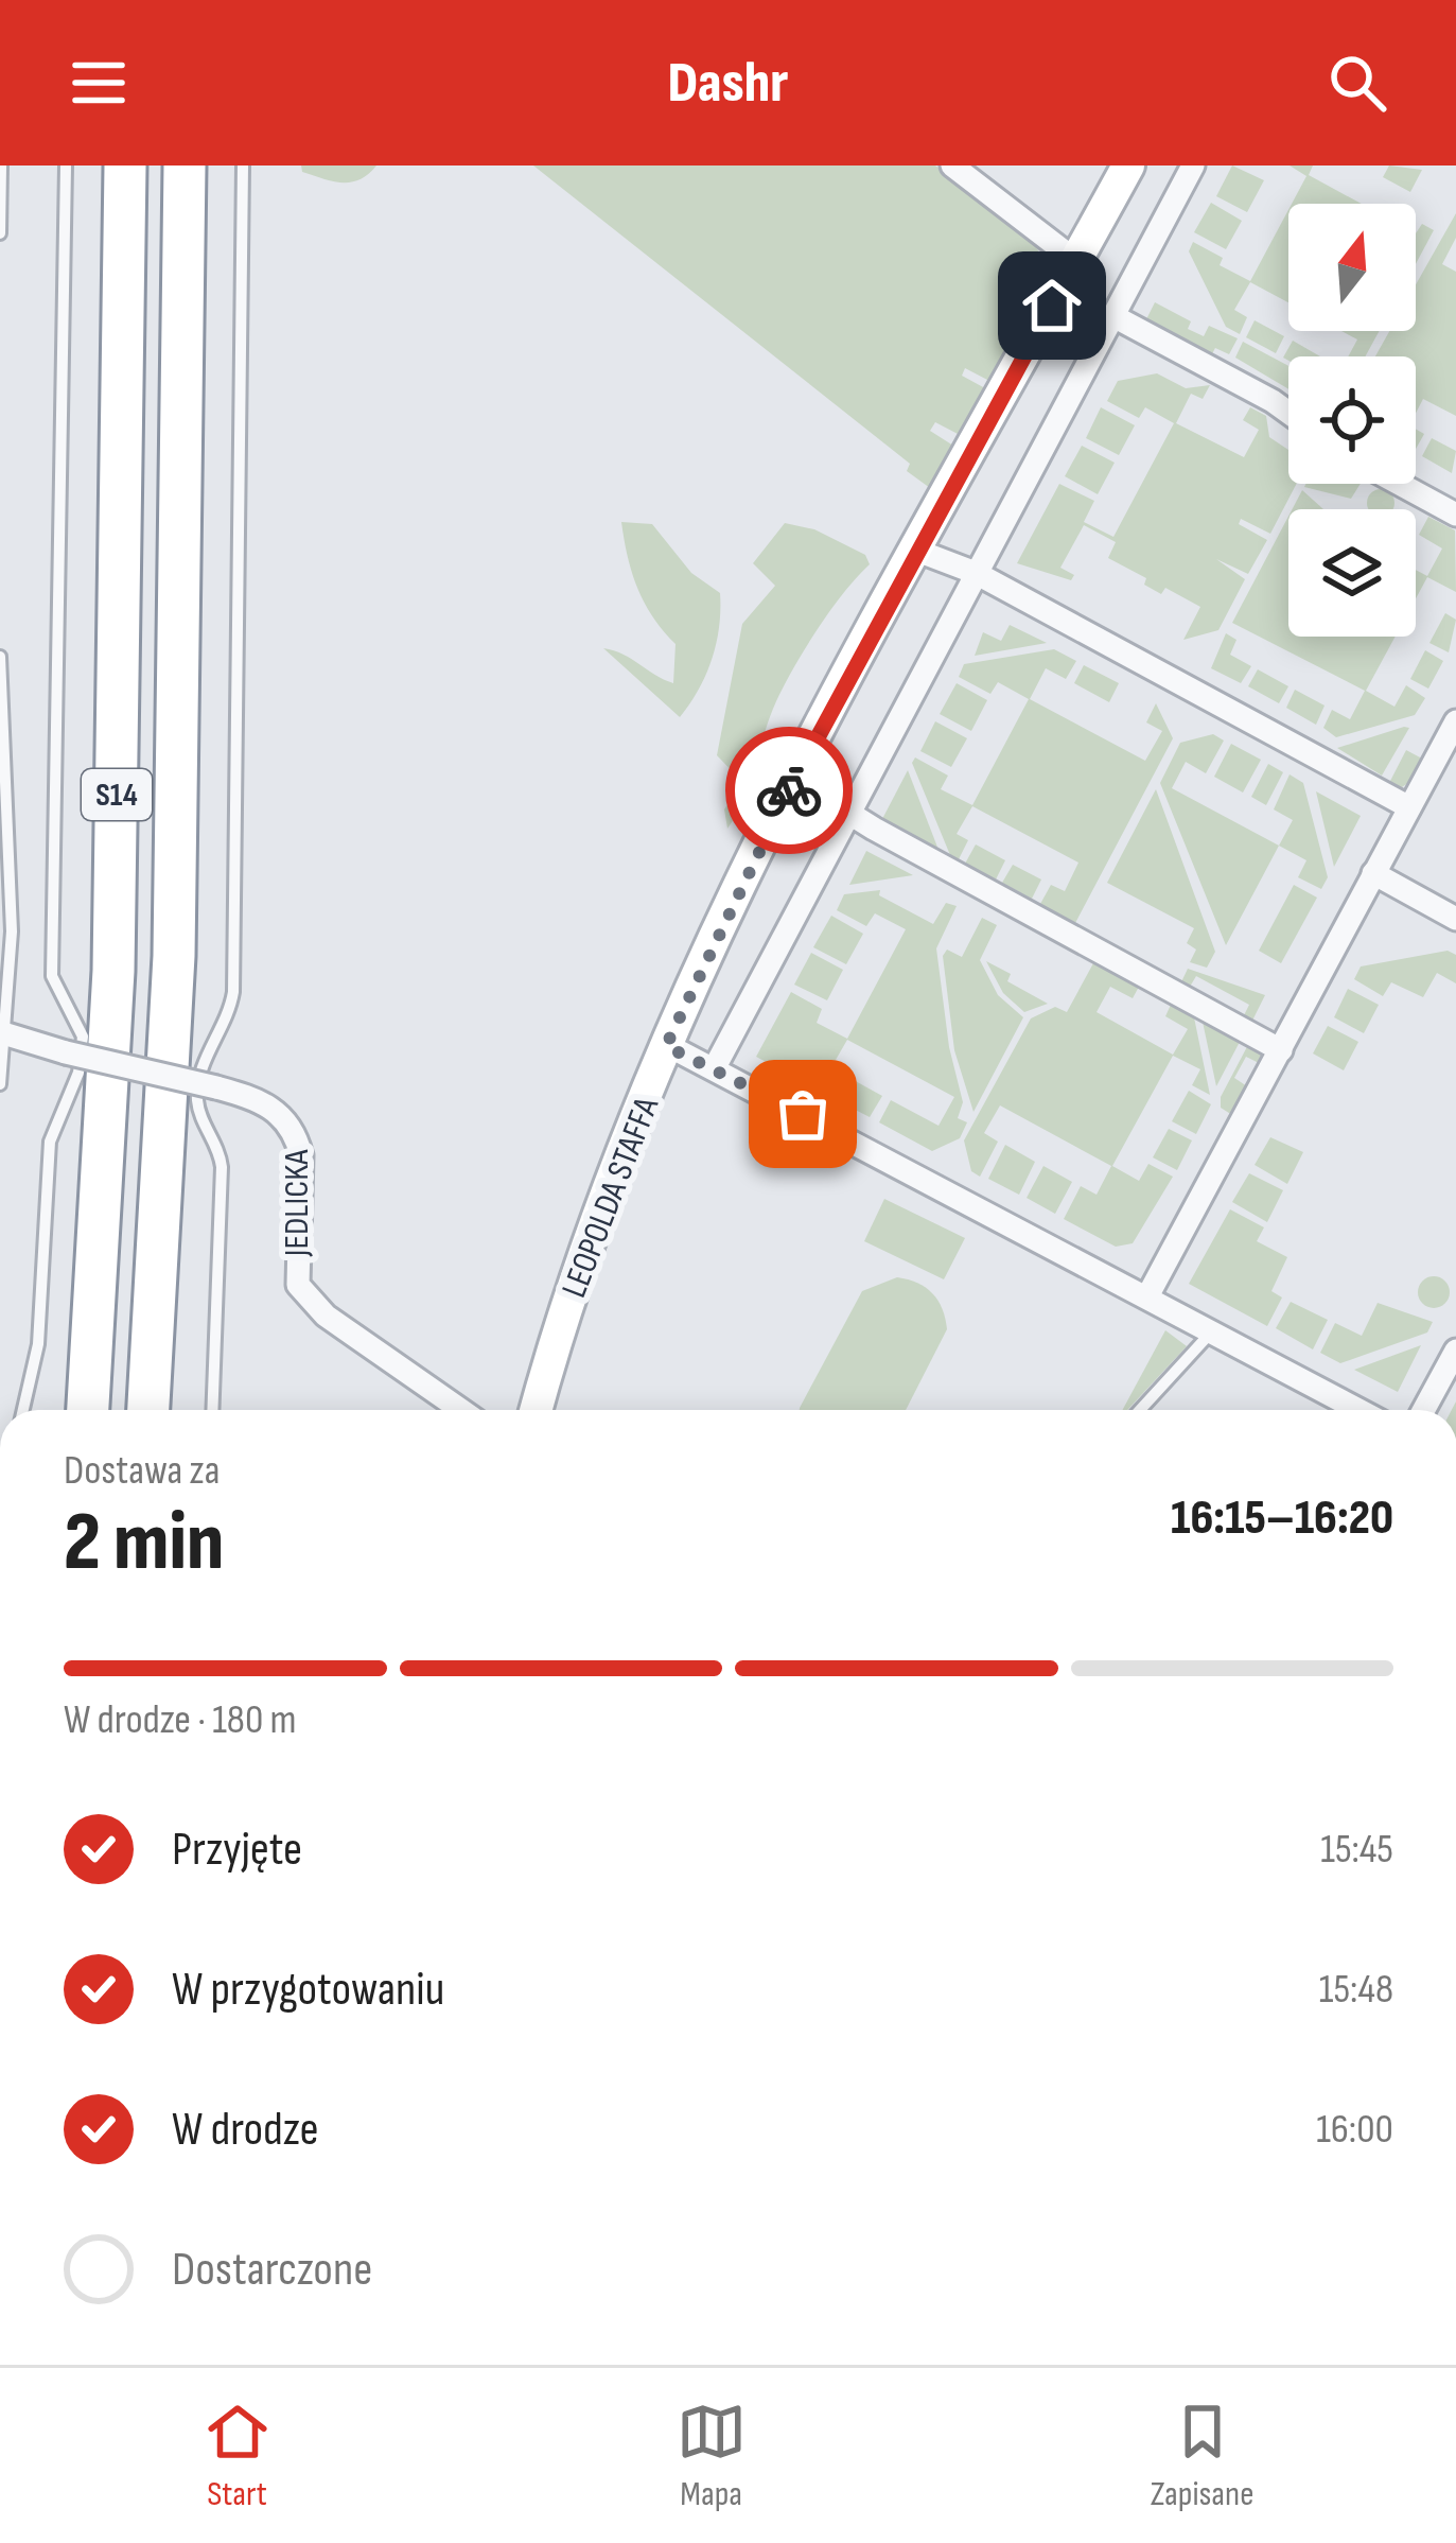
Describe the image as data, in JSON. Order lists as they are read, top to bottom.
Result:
{
  "streets": {
    "highway": ["S14"],
    "street": ["LEOPOLDA STAFFA", "JEDLICKA"]
  },
  "north": "top",
  "page": {
    "header": "Dashr",
    "heading": ["2 min", "Dostawa za", "16:15–16:20"],
    "bar": "W drodze · 180 m",
    "list": [
      ["Przyjęte", "15:45"],
      ["W przygotowaniu", "15:48"],
      ["W drodze", "16:00"],
      "Dostarczone"
    ],
    "tabs": ["Start", "Mapa", "Zapisane"]
  }
}
